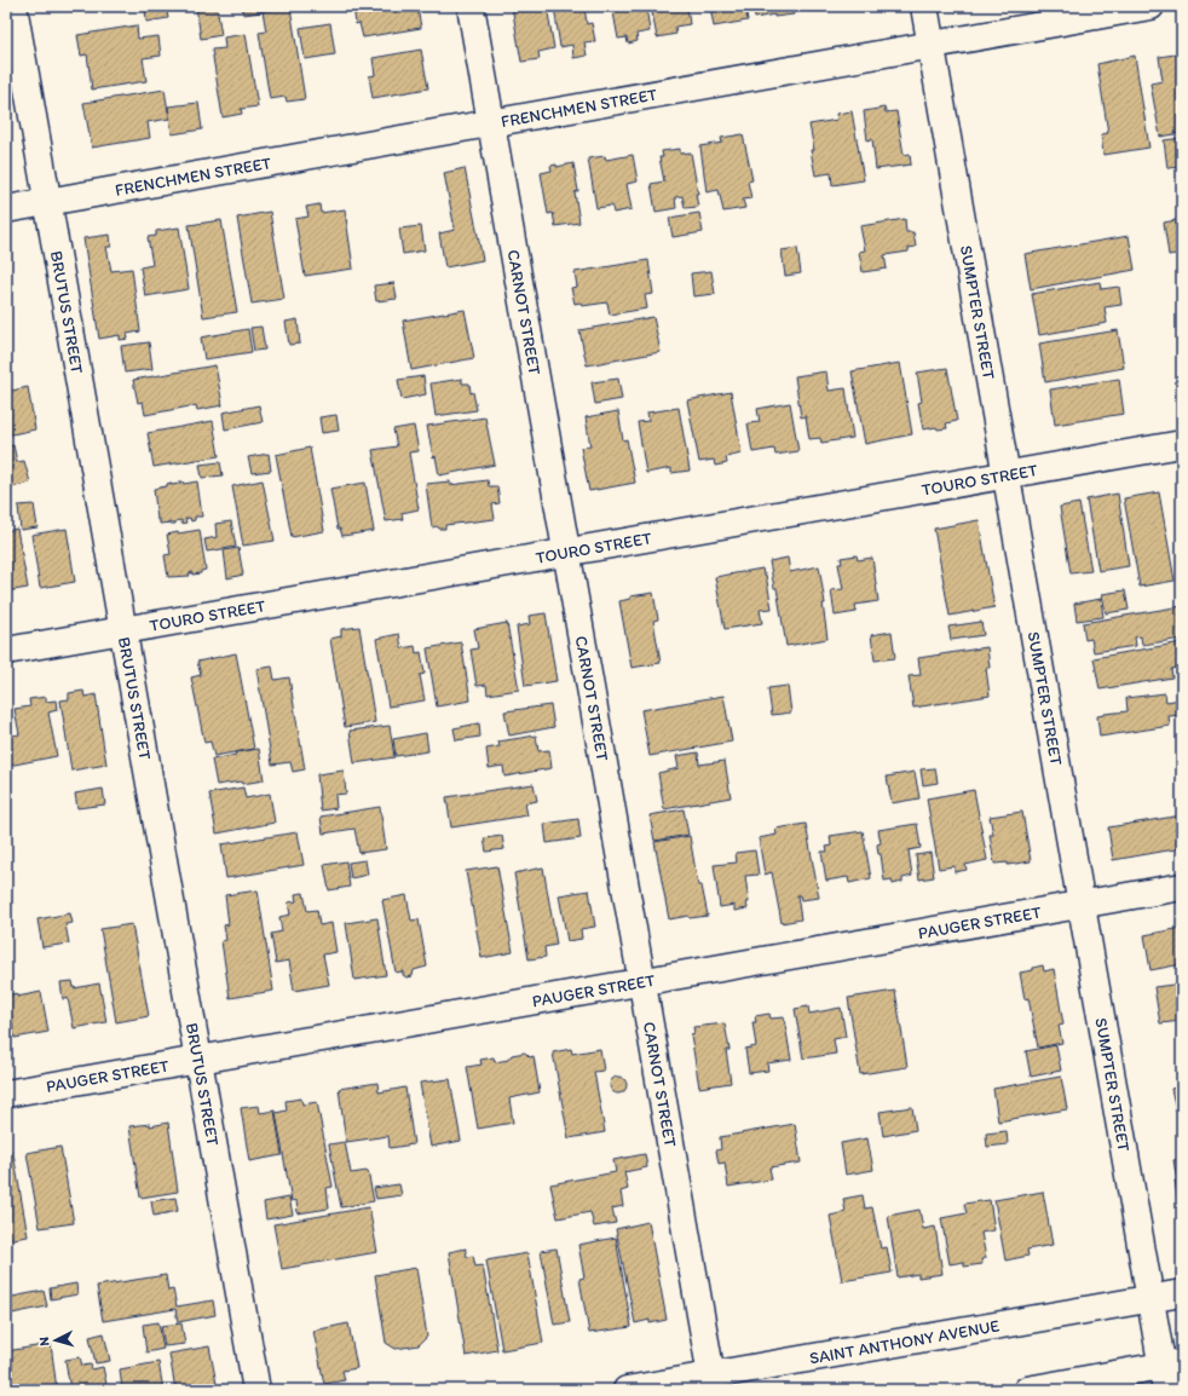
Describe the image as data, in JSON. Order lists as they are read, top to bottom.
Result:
{
  "streets": {
    "street": [
      "FRENCHMEN STREET",
      "BRUTUS STREET",
      "CARNOT STREET",
      "SUMPTER STREET",
      "TOURO STREET",
      "PAUGER STREET",
      "SAINT ANTHONY AVENUE"
    ]
  },
  "crossings": [
    ["FRENCHMEN STREET", "BRUTUS STREET"],
    ["FRENCHMEN STREET", "CARNOT STREET"],
    ["FRENCHMEN STREET", "SUMPTER STREET"],
    ["BRUTUS STREET", "TOURO STREET"],
    ["BRUTUS STREET", "PAUGER STREET"],
    ["CARNOT STREET", "TOURO STREET"],
    ["CARNOT STREET", "PAUGER STREET"],
    ["CARNOT STREET", "SAINT ANTHONY AVENUE"],
    ["SUMPTER STREET", "TOURO STREET"],
    ["SUMPTER STREET", "PAUGER STREET"],
    ["SUMPTER STREET", "SAINT ANTHONY AVENUE"]
  ],
  "north": "left"
}
